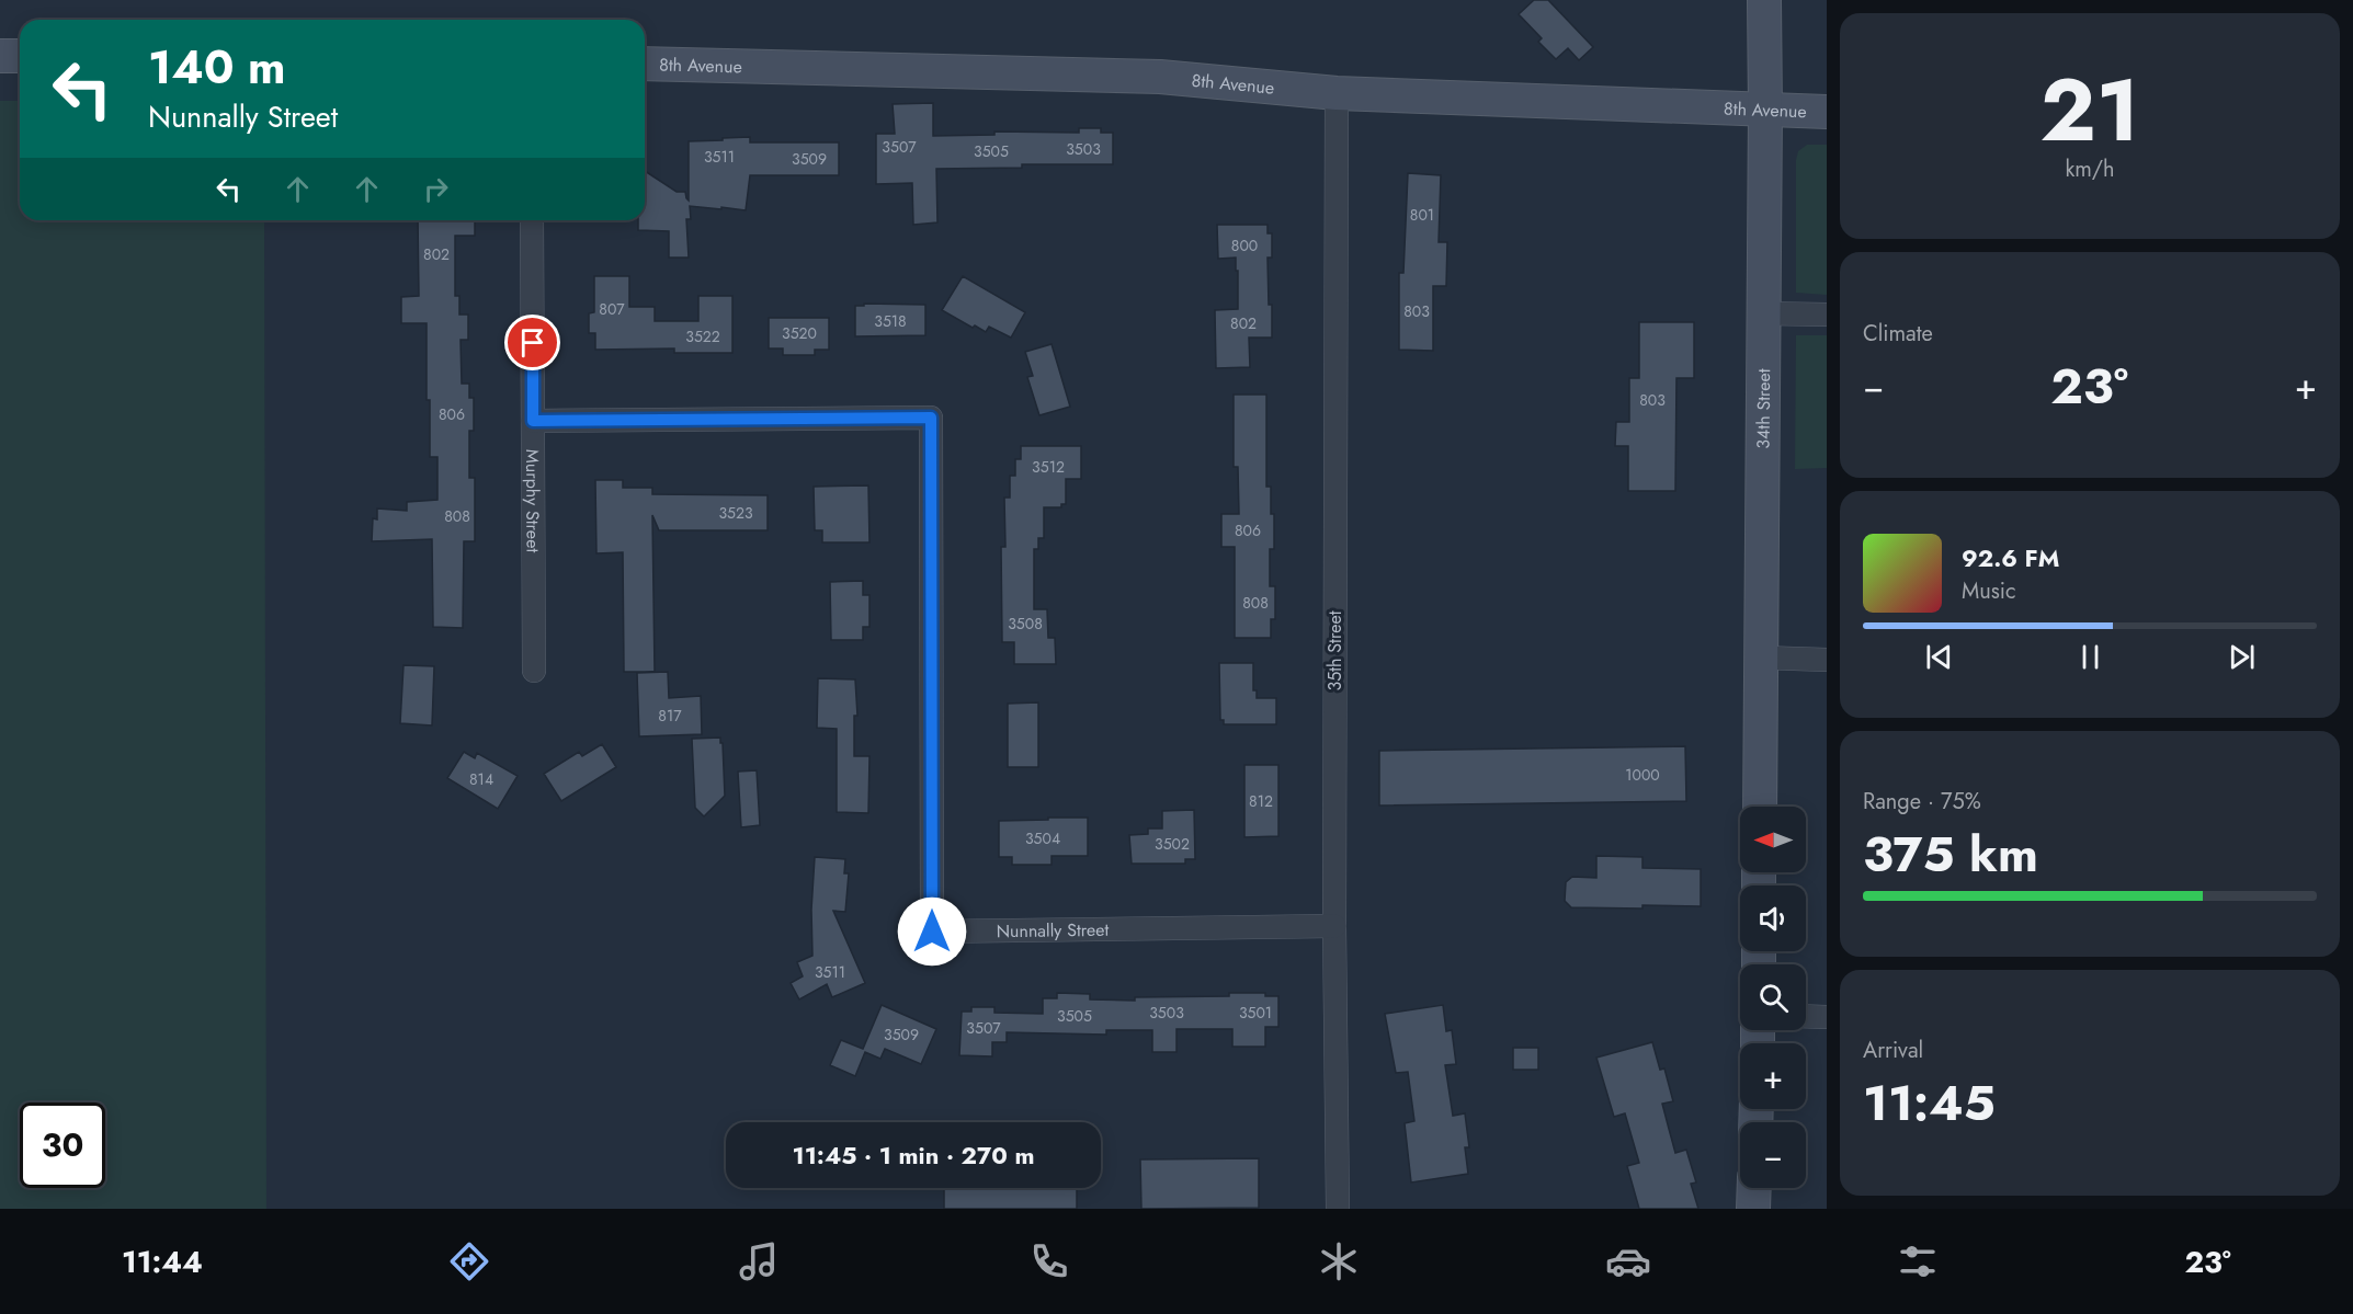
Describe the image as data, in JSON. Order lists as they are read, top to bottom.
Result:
{
  "streets": {
    "street": [
      "8th Avenue",
      "34th Street",
      "Murphy Street",
      "35th Street",
      "Nunnally Street"
    ]
  },
  "crossings": [
    ["8th Avenue", "34th Street"],
    ["8th Avenue", "35th Street"],
    ["Murphy Street", "Nunnally Street"],
    ["35th Street", "Nunnally Street"]
  ],
  "house_numbers": [
    "3507",
    "3503",
    "3505",
    "3511",
    "3509",
    "801",
    "800",
    "802",
    "807",
    "803",
    "3518",
    "802",
    "3520",
    "3522",
    "803",
    "806",
    "3512",
    "3523",
    "808",
    "806",
    "808",
    "3508",
    "817",
    "1000",
    "814",
    "812",
    "3504",
    "3502",
    "3511",
    "3503",
    "3501",
    "3505",
    "3507",
    "3509"
  ],
  "north": "left",
  "page": {
    "tile": [
      ["21", "km/h"],
      "Climate",
      ["Range · 75%", "375 km"],
      ["Arrival", "11:45"]
    ],
    "turn": ["140 m", "Nunnally Street"],
    "heat": ["−", "23°", "+"],
    "song": ["92.6 FM", "Music"],
    "map_buttons": ["+", "−"],
    "limit": "30",
    "trip": "11:45 · 1 min · 270 m",
    "tabs": ["11:44", "23°"]
  }
}
